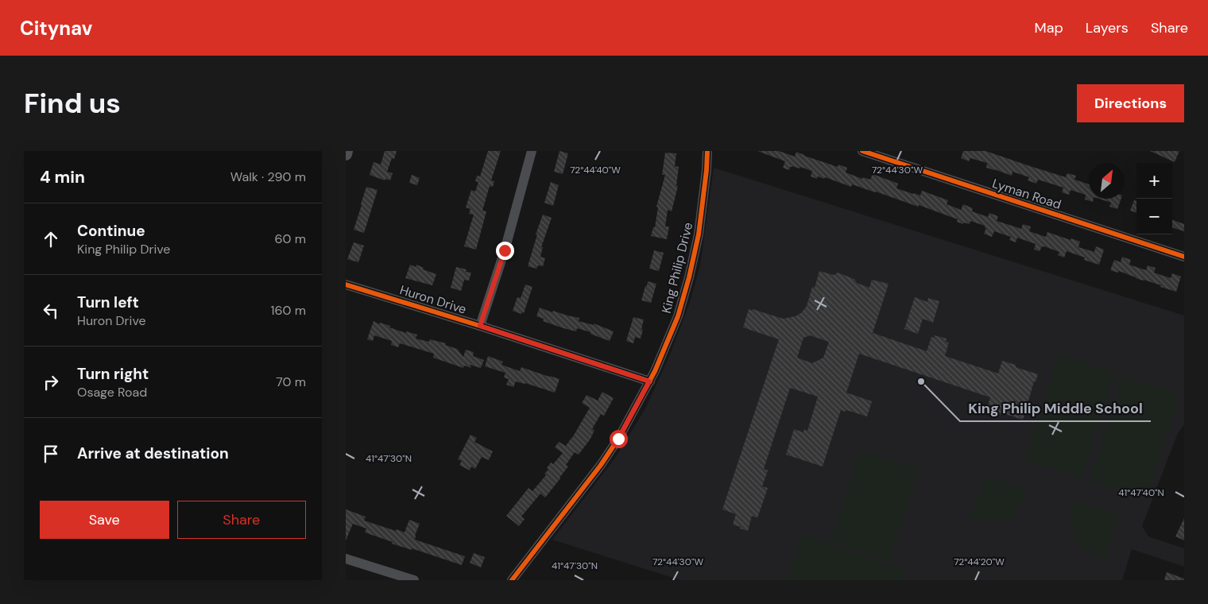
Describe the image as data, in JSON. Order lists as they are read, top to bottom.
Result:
{
  "streets": {
    "street": ["Lyman Road", "King Philip Drive", "Huron Drive"]
  },
  "crossings": [
    ["King Philip Drive", "Huron Drive"]
  ],
  "places": ["King Philip Middle School"],
  "north": "top right",
  "page": {
    "header": "Citynav",
    "nav": ["Map", "Layers", "Share"],
    "buttons": [
      "Directions",
      ["Save", "Share"]
    ],
    "title": "Find us",
    "heading": ["4 min", "Walk · 290 m"],
    "map_buttons": ["+", "−"],
    "list": [
      ["Continue", "King Philip Drive", "60 m"],
      ["Turn left", "Huron Drive", "160 m"],
      ["Turn right", "Osage Road", "70 m"],
      "Arrive at destination"
    ]
  },
  "coordinates": [
    "72°44'30\"W",
    "72°44'40\"W",
    "41°47'30\"N",
    "41°47'40\"N",
    "72°44'20\"W"
  ]
}
